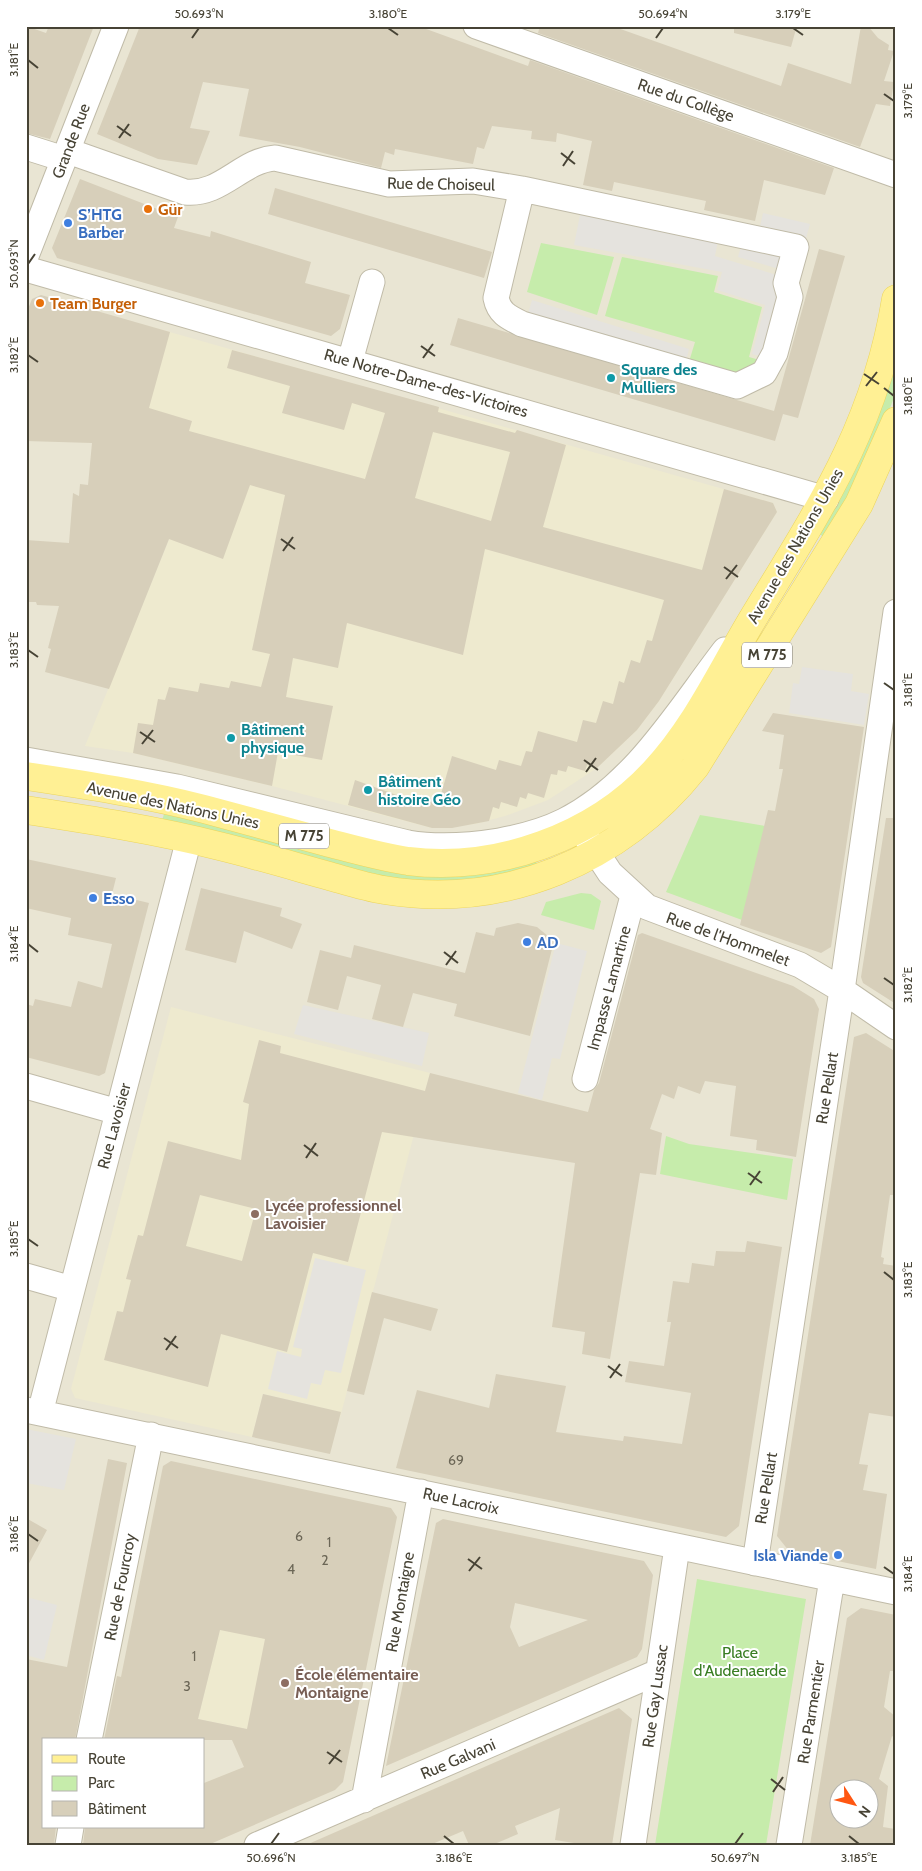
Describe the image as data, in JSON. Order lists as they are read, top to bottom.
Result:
{
  "streets": {
    "main road": ["Avenue des Nations Unies", "M 775"],
    "street": [
      "Rue du Collège",
      "Grande Rue",
      "Rue de Choiseul",
      "Rue Notre-Dame-des-Victoires",
      "Rue de l'Hommelet",
      "Impasse Lamartine",
      "Rue Pellart",
      "Rue Lavoisier",
      "Rue Lacroix",
      "Rue de Fourcroy",
      "Rue Montaigne",
      "Rue Gay Lussac",
      "Rue Parmentier",
      "Rue Galvani"
    ]
  },
  "crossings": [
    ["Grande Rue", "Rue de Choiseul"],
    ["Rue Notre-Dame-des-Victoires", "Avenue des Nations Unies"],
    ["Avenue des Nations Unies", "Rue de l'Hommelet"],
    ["Avenue des Nations Unies", "Rue Lavoisier"],
    ["Rue de l'Hommelet", "Impasse Lamartine"],
    ["Rue de l'Hommelet", "Rue Pellart"],
    ["Rue Pellart", "Rue Lacroix"],
    ["Rue Lavoisier", "Rue Lacroix"],
    ["Rue Lacroix", "Rue de Fourcroy"],
    ["Rue Lacroix", "Rue Montaigne"],
    ["Rue Lacroix", "Rue Gay Lussac"],
    ["Rue Lacroix", "Rue Parmentier"],
    ["Rue Montaigne", "Rue Galvani"],
    ["Rue Gay Lussac", "Rue Galvani"]
  ],
  "parks": ["Place d'Audenaerde"],
  "places": [
    "Gür",
    "S’HTG Barber",
    "Team Burger",
    "Square des Mulliers",
    "Bâtiment physique",
    "Bâtiment histoire Géo",
    "Esso",
    "AD",
    "Lycée professionnel Lavoisier",
    "Isla Viande",
    "École élémentaire Montaigne"
  ],
  "house_numbers": [
    "69",
    "6",
    "1",
    "2",
    "4",
    "1",
    "3"
  ],
  "legend": ["Route", "Parc", "Bâtiment"],
  "north": "bottom right",
  "coordinates": [
    "50.693°N",
    "3.180°E",
    "50.694°N",
    "3.179°E",
    "3.181°E",
    "3.182°E",
    "3.183°E",
    "3.184°E",
    "3.185°E",
    "3.186°E",
    "50.696°N",
    "50.697°N"
  ]
}
